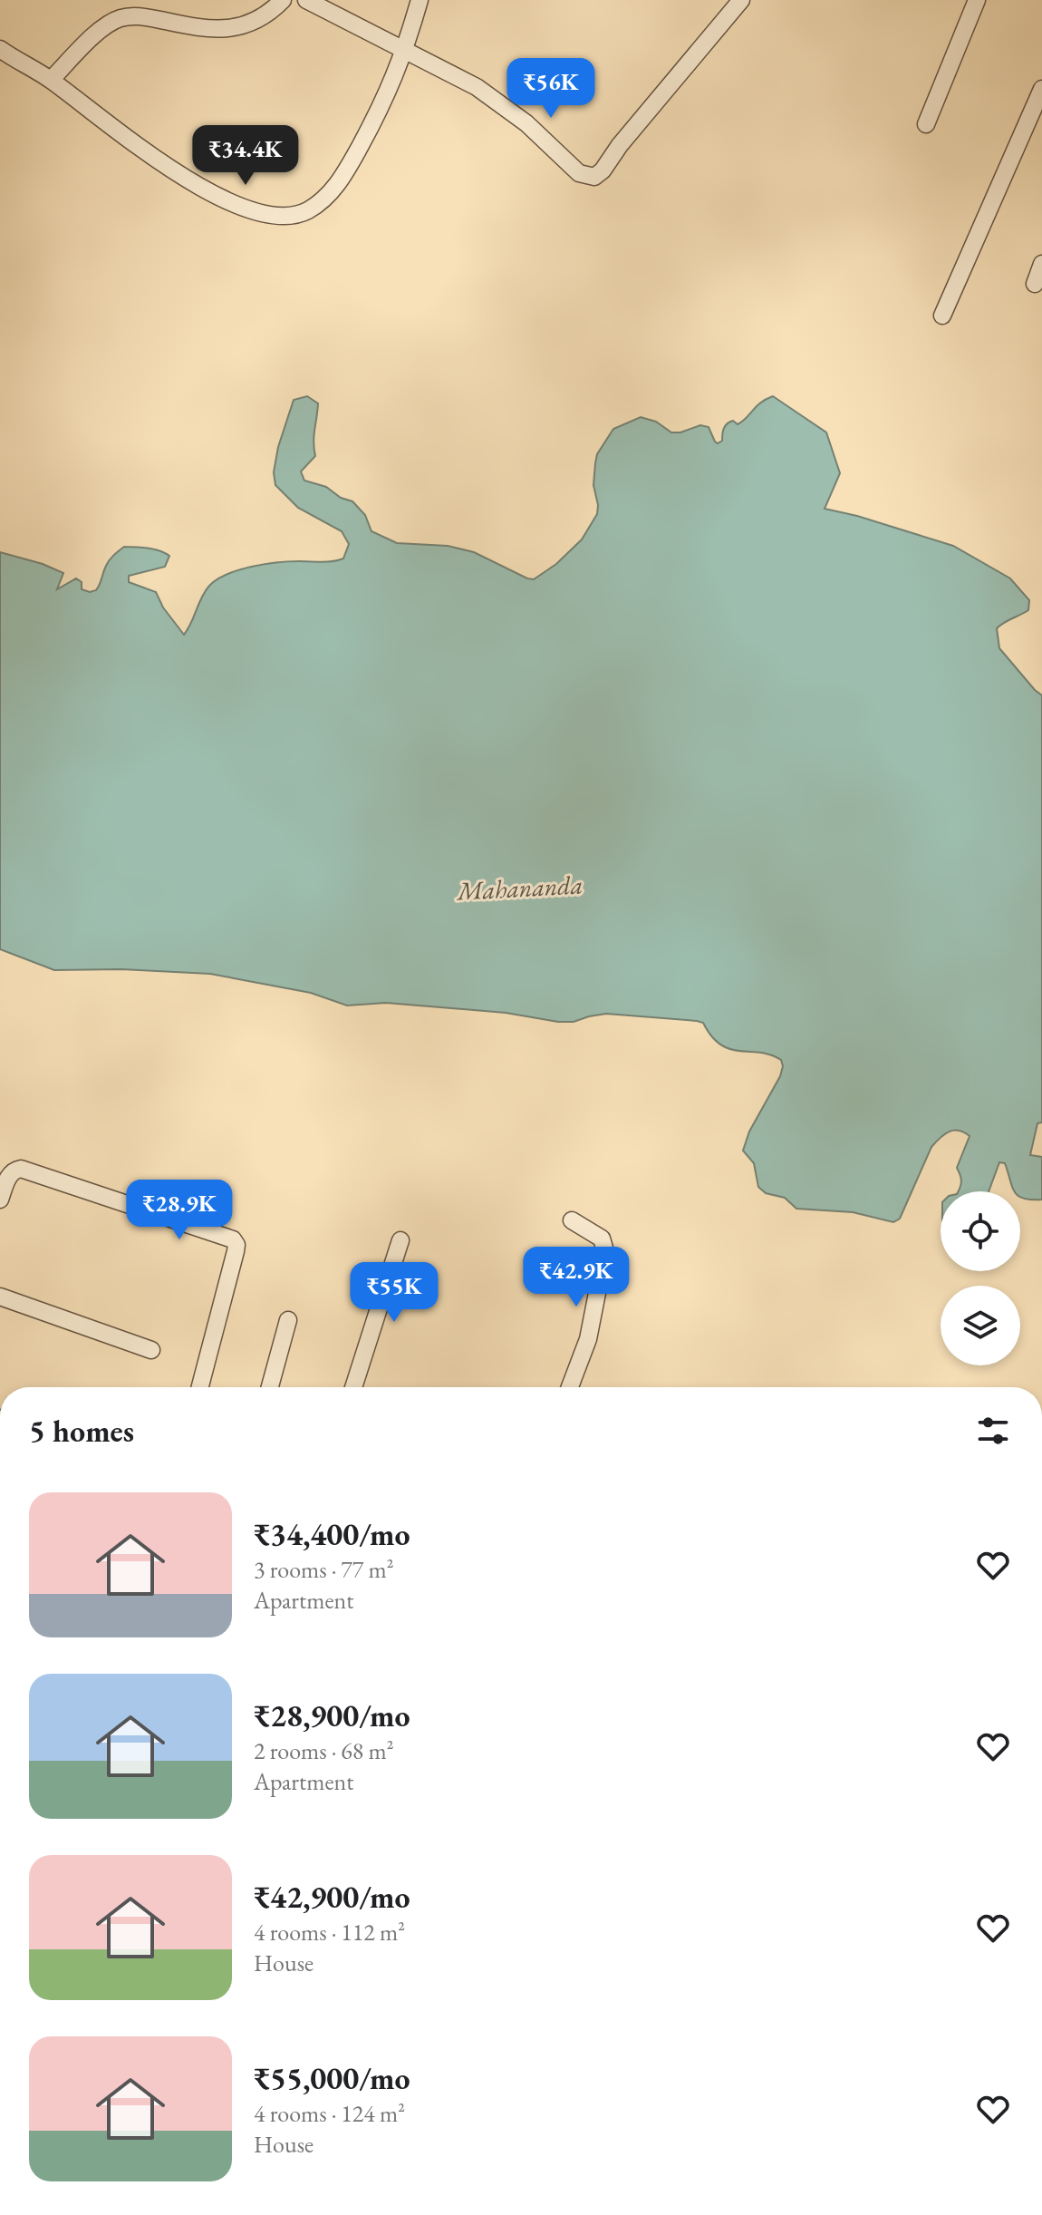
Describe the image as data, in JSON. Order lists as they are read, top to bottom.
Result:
{
  "water": ["Mahananda"],
  "page": {
    "price": [
      "₹56K",
      "₹34.4K",
      "₹28.9K",
      "₹42.9K",
      "₹55K"
    ],
    "heading": "5 homes",
    "list": [
      {
        "name": "₹34,400/mo",
        "note": "3 rooms · 77 m² · Apartment"
      },
      {
        "name": "₹28,900/mo",
        "note": "2 rooms · 68 m² · Apartment"
      },
      {
        "name": "₹42,900/mo",
        "note": "4 rooms · 112 m² · House"
      },
      {
        "name": "₹55,000/mo",
        "note": "4 rooms · 124 m² · House"
      }
    ]
  }
}
